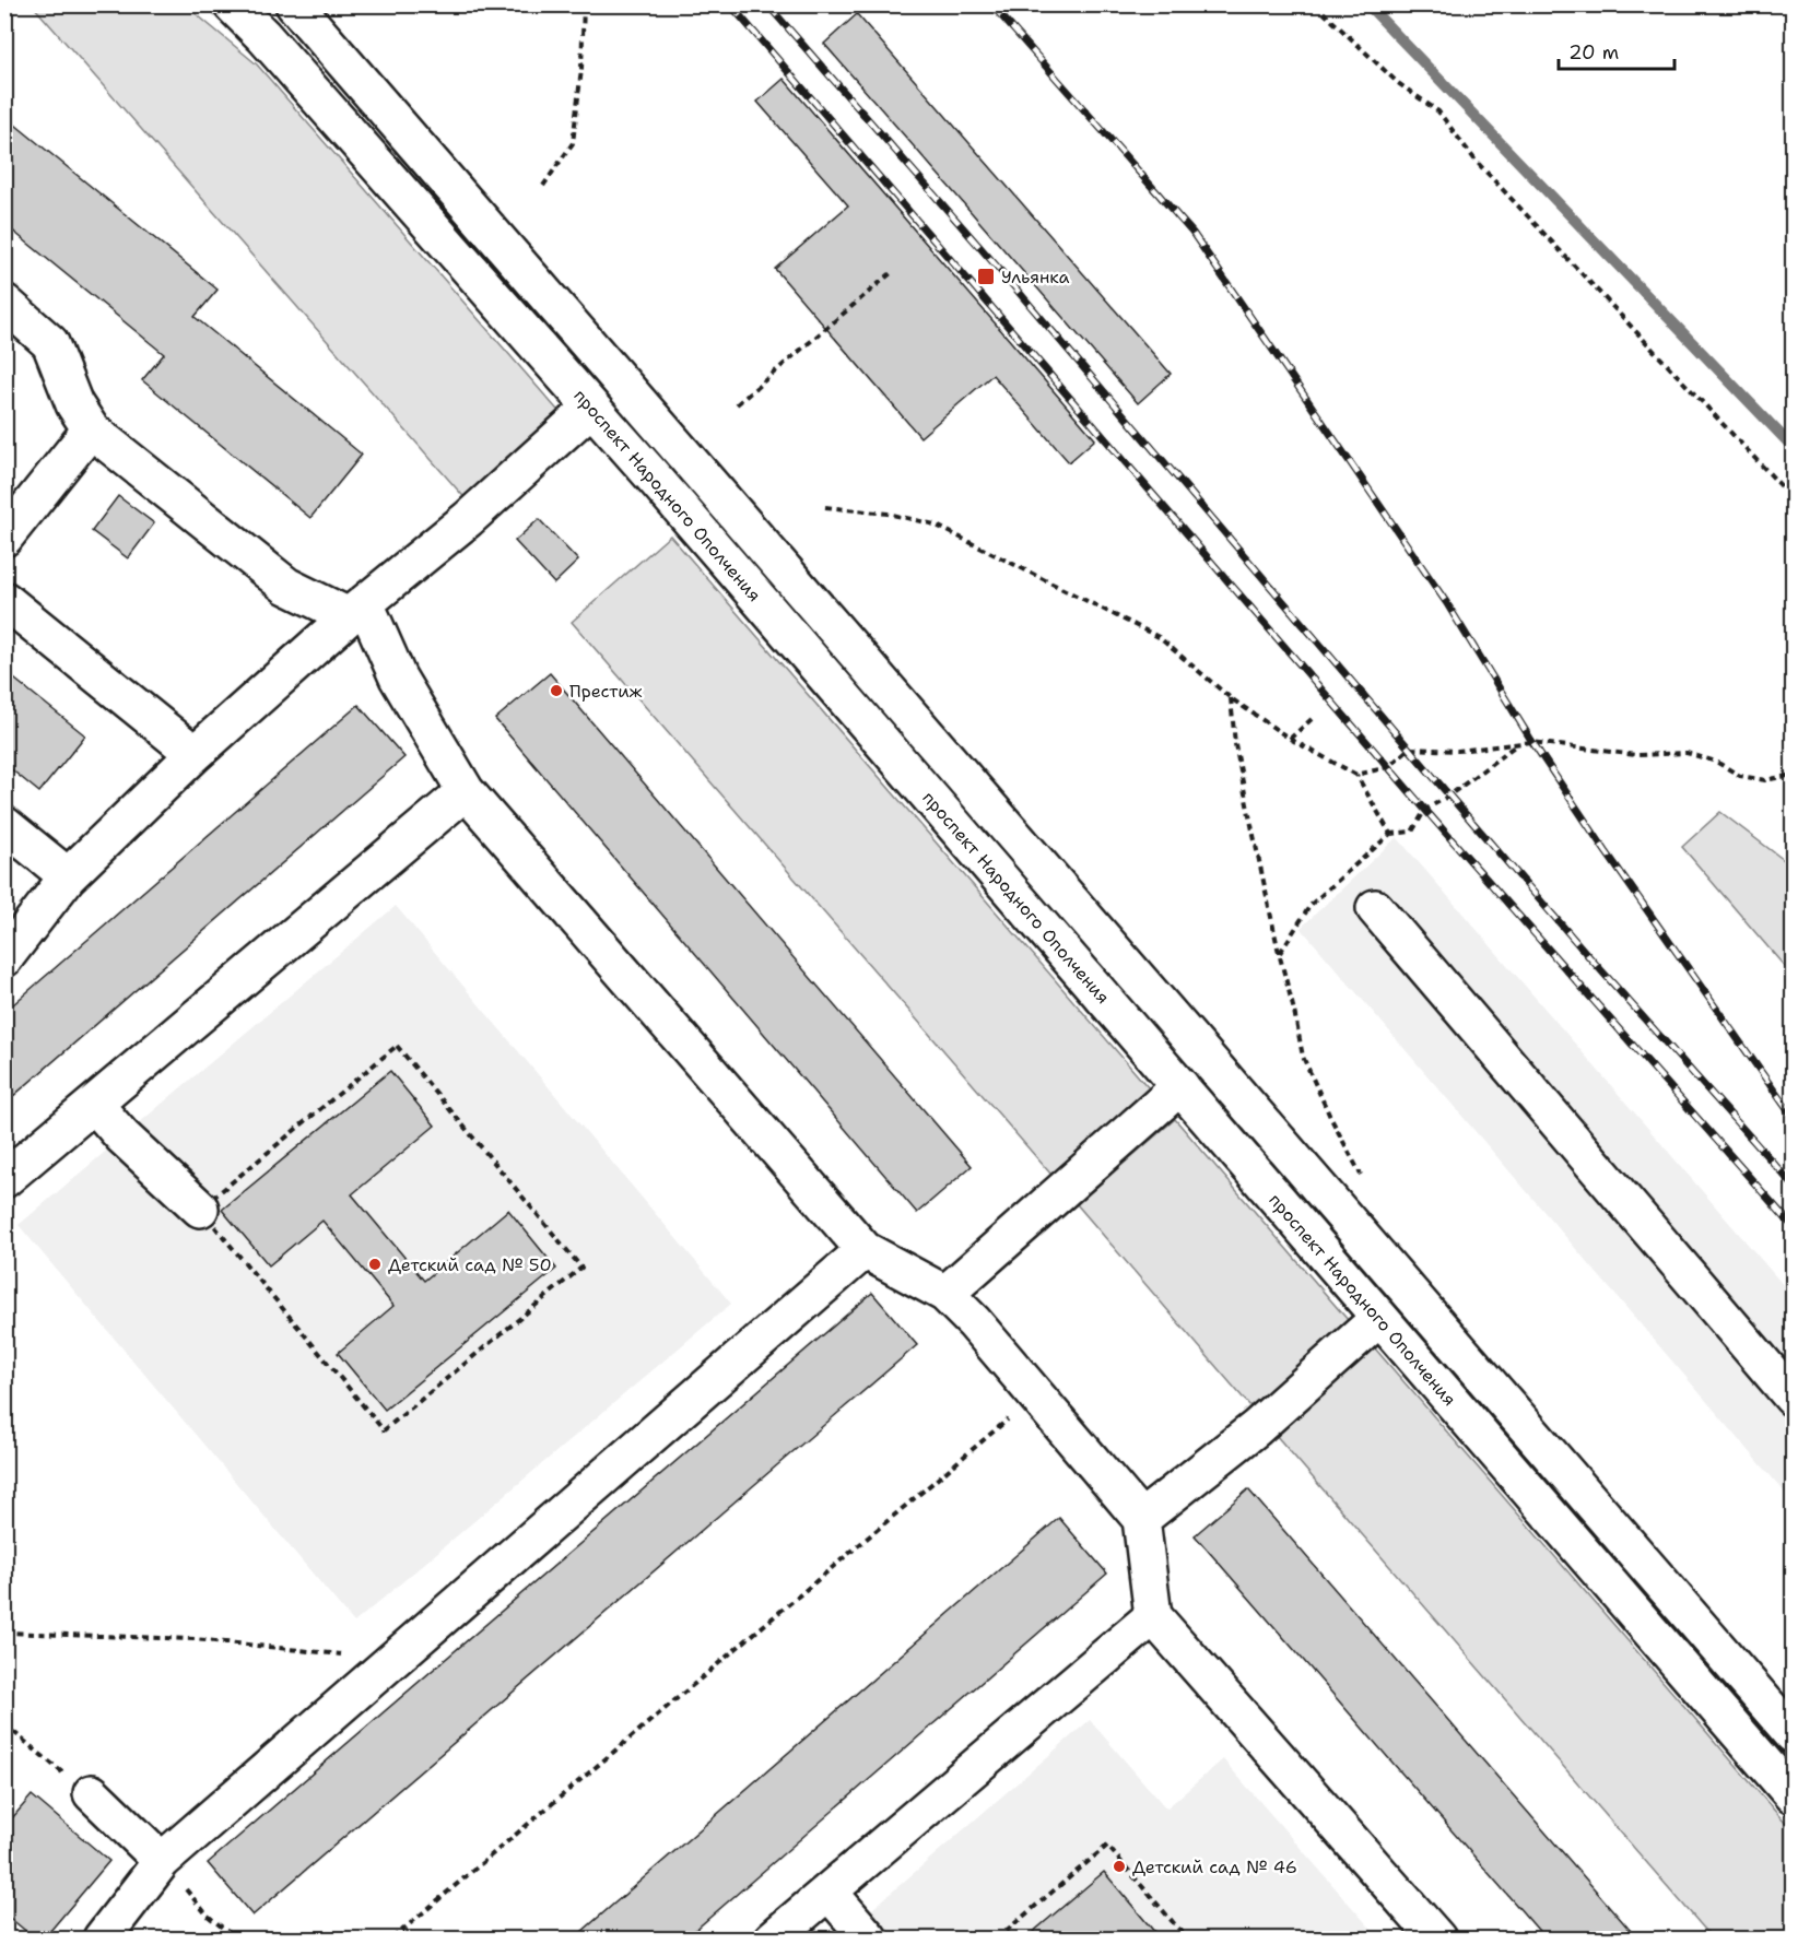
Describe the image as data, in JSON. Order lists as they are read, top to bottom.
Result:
{
  "streets": {
    "main road": ["проспект Народного Ополчения"]
  },
  "places": {
    "transit": ["Ульянка"],
    "other": ["Престиж", "Детский сад № 50", "Детский сад № 46"]
  },
  "scale_bar": "20 m"
}
